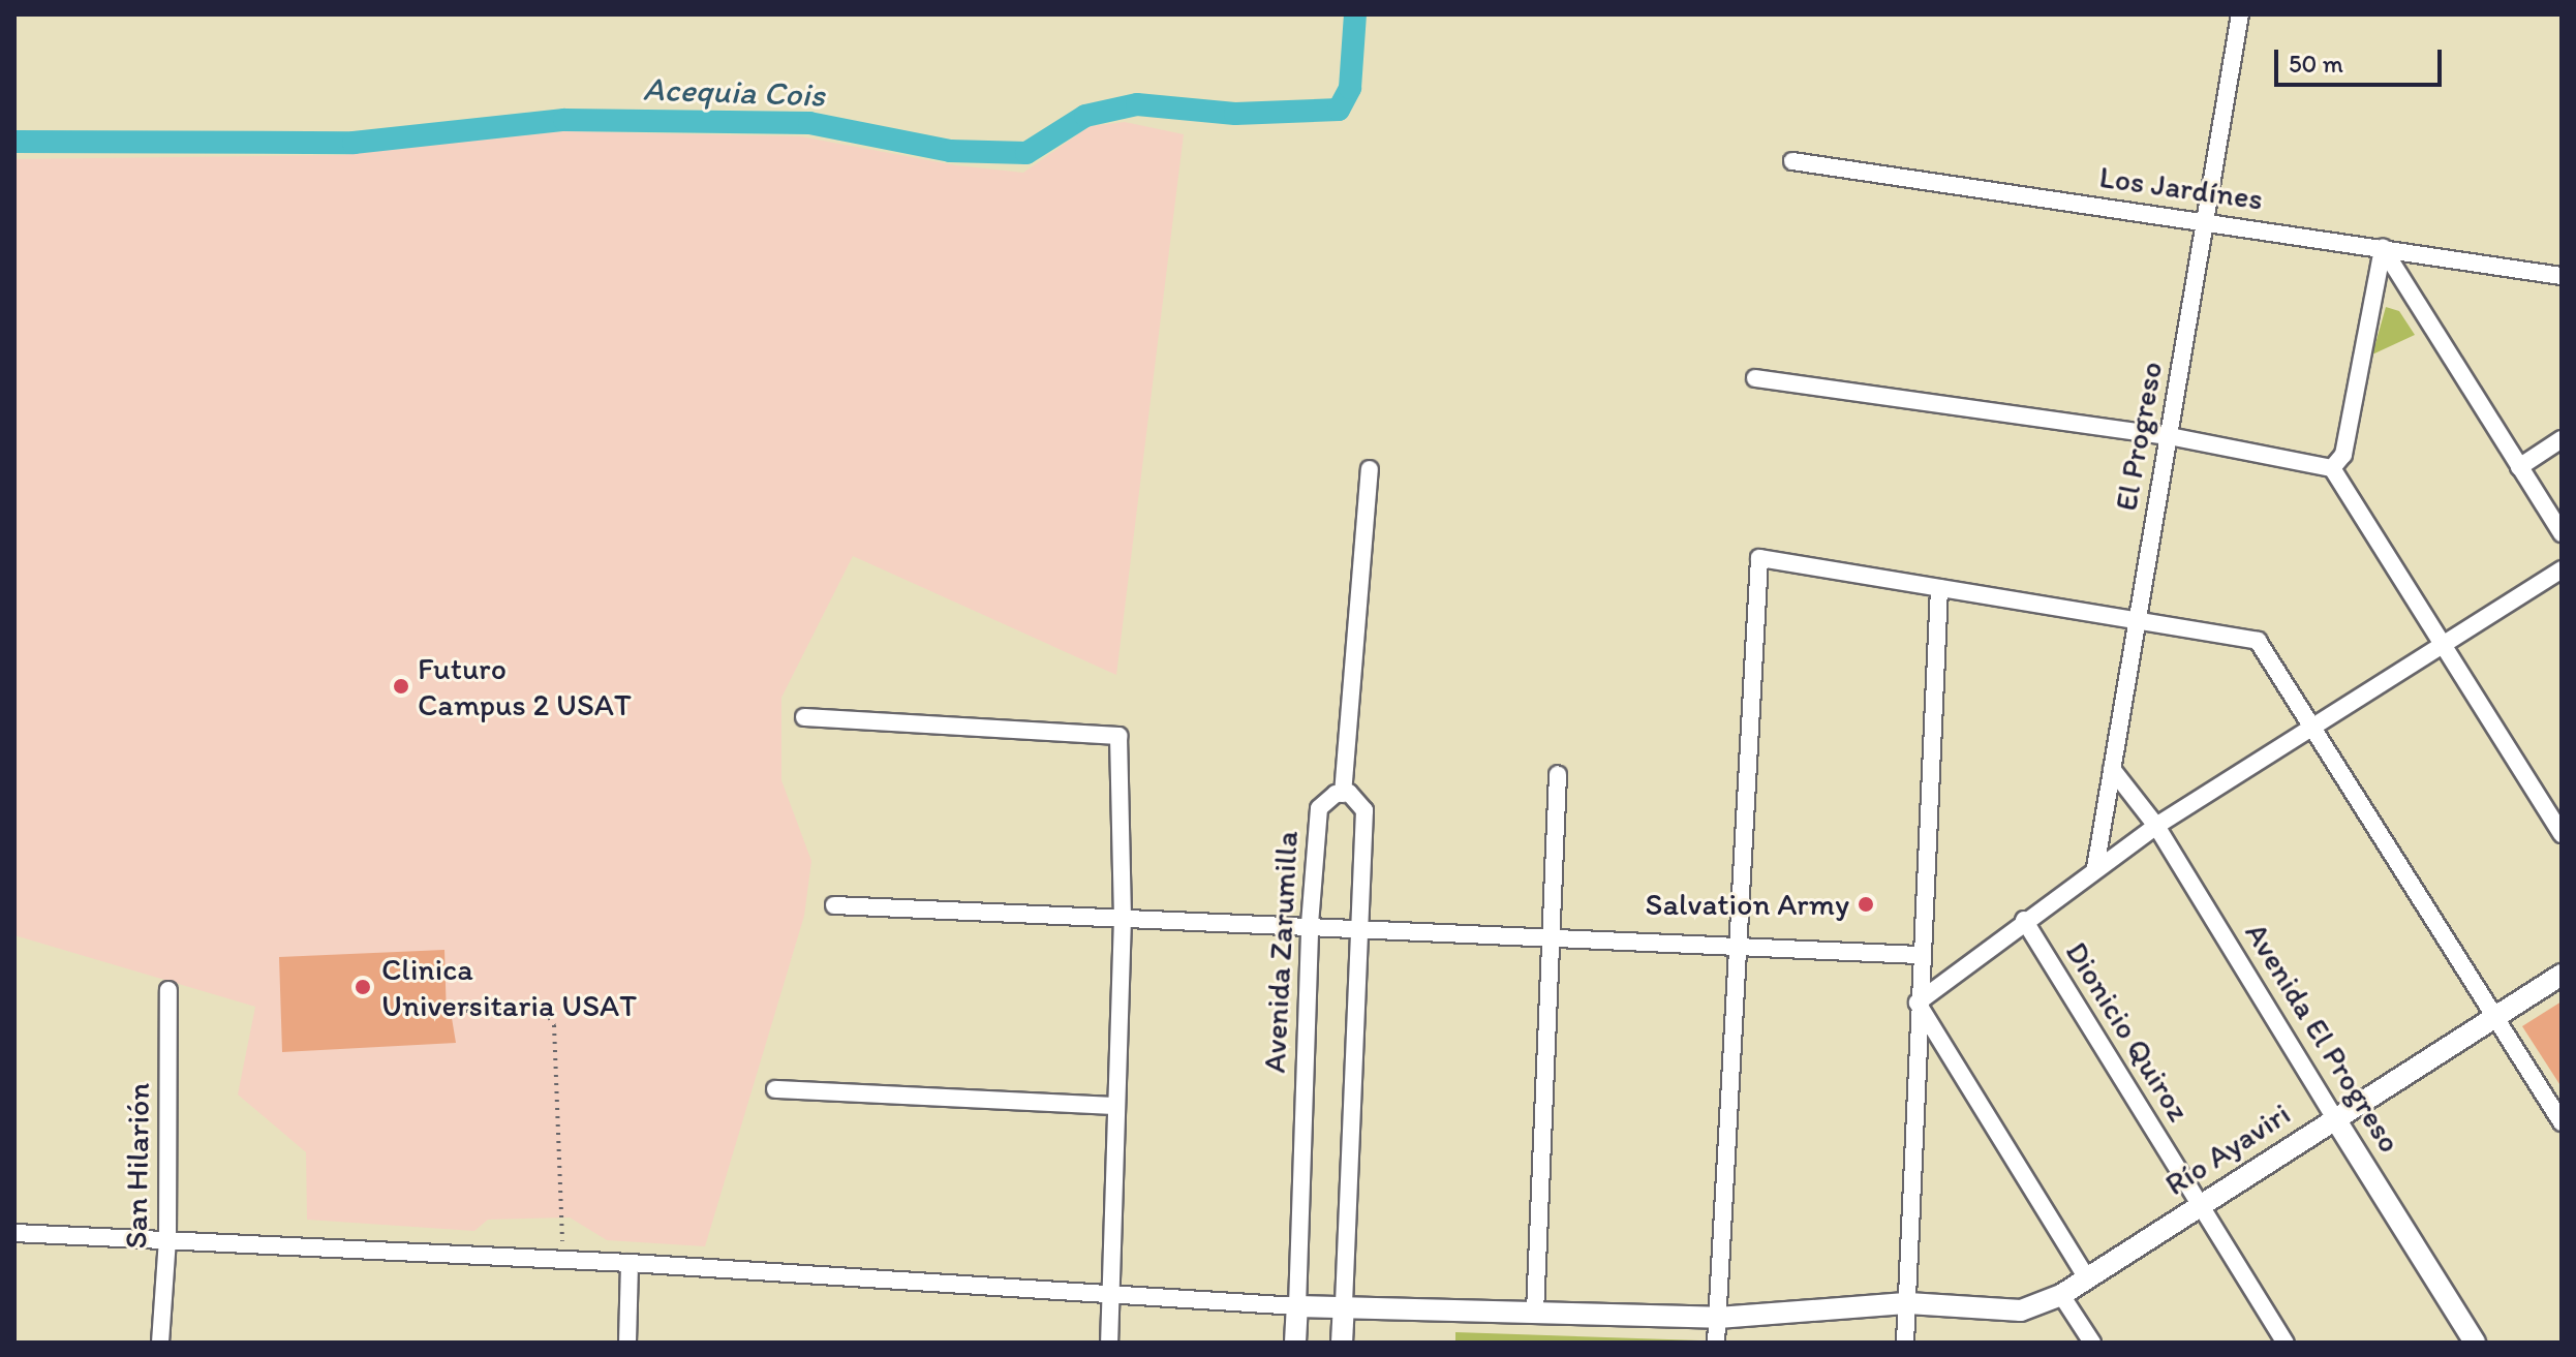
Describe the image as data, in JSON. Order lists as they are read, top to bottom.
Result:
{
  "streets": {
    "street": [
      "Los Jardínes",
      "El Progreso",
      "Avenida Zarumilla",
      "Dionicio Quiroz",
      "Avenida El Progreso",
      "Río Ayaviri",
      "San Hilarión"
    ]
  },
  "crossings": [
    ["Los Jardínes", "El Progreso"],
    ["El Progreso", "Avenida El Progreso"],
    ["Avenida Zarumilla", "Río Ayaviri"],
    ["Dionicio Quiroz", "Río Ayaviri"],
    ["Avenida El Progreso", "Río Ayaviri"]
  ],
  "water": ["Acequia Cois"],
  "places": ["Futuro Campus 2 USAT", "Salvation Army", "Clinica Universitaria USAT"],
  "scale_bar": "50 m"
}
